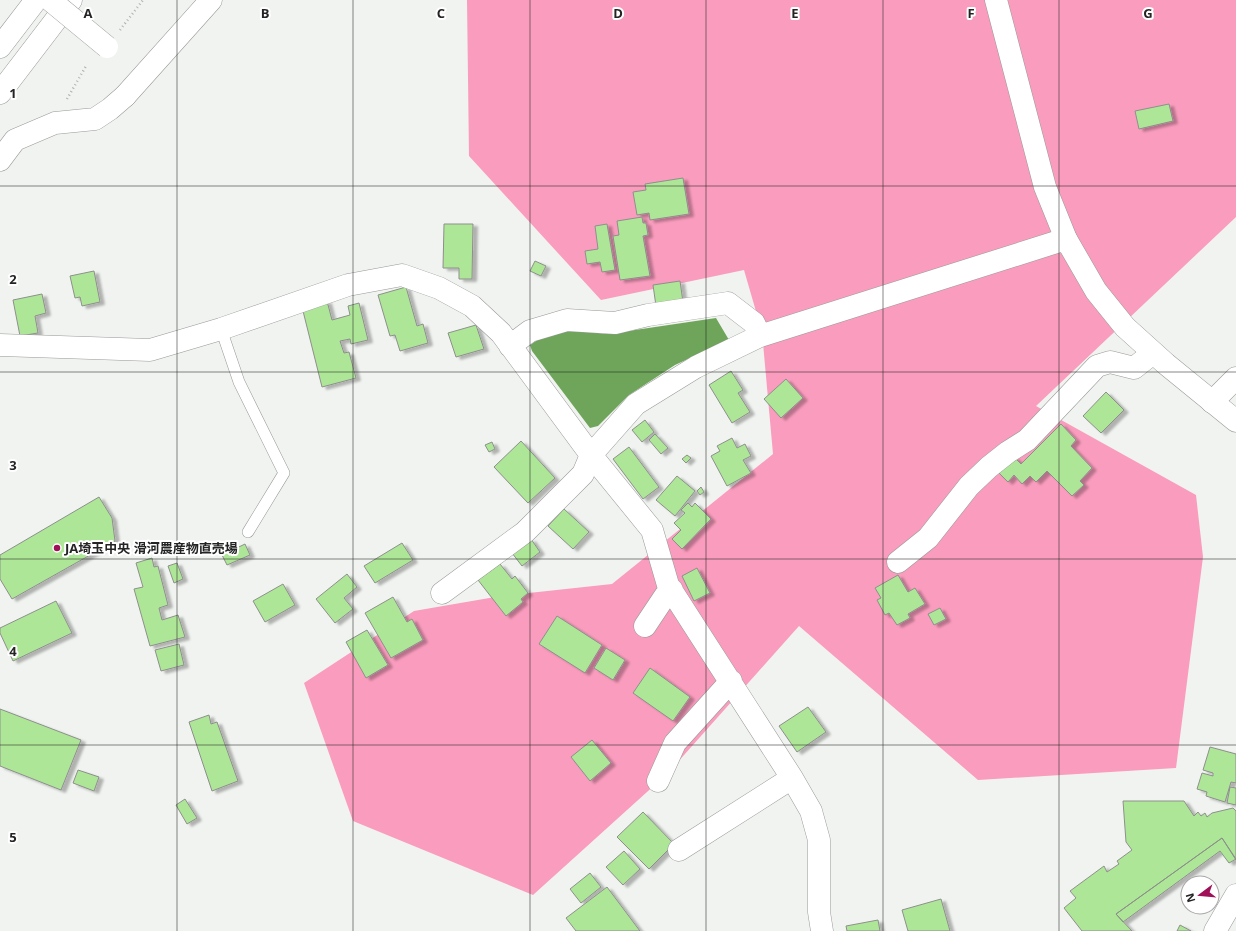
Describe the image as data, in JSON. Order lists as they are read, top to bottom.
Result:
{
  "places": ["JA埼玉中央 滑河農産物直売場"],
  "north": "left",
  "grid": {
    "columns": [
      "A",
      "B",
      "C",
      "D",
      "E",
      "F",
      "G"
    ],
    "rows": [
      "1",
      "2",
      "3",
      "4",
      "5"
    ]
  }
}
